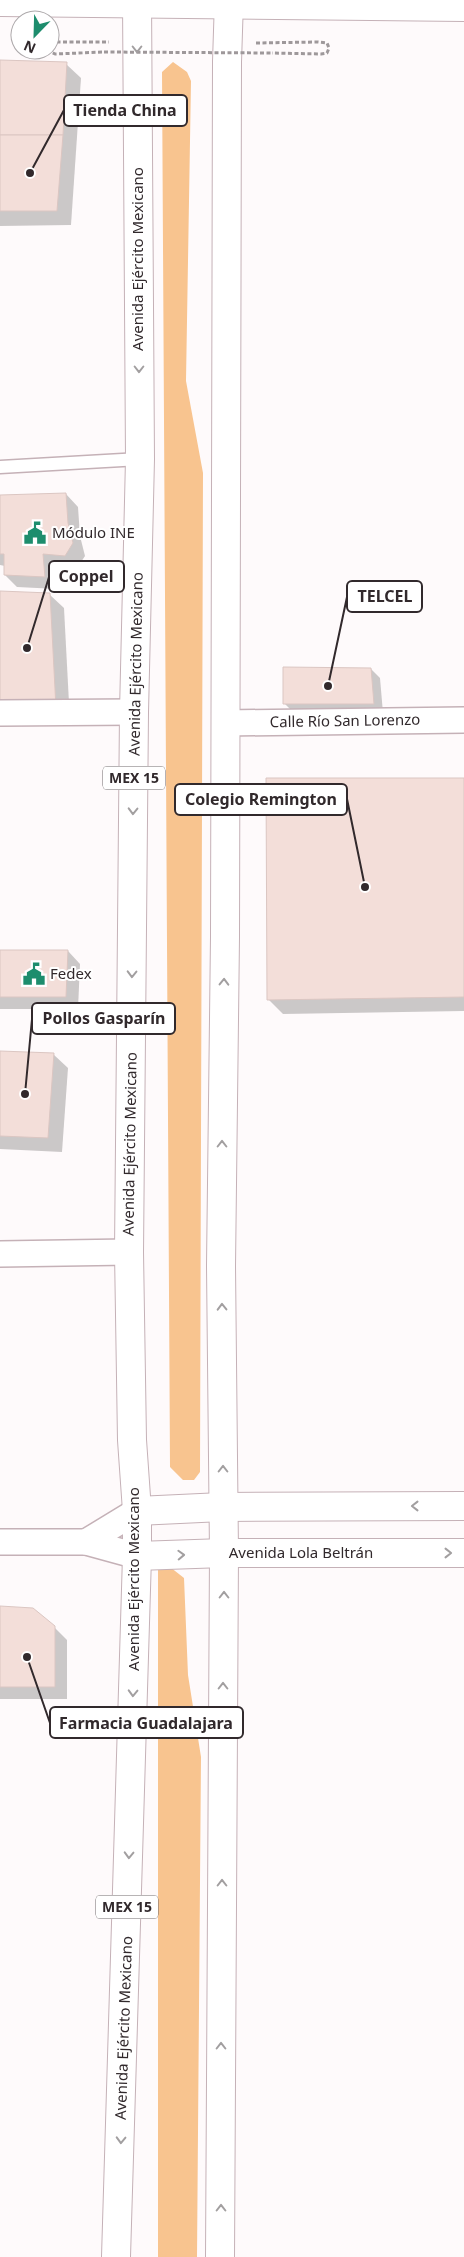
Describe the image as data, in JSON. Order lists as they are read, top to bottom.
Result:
{
  "streets": {
    "main road": ["Avenida Ejército Mexicano", "MEX 15", "Avenida Lola Beltrán"],
    "street": ["Calle Río San Lorenzo"]
  },
  "crossings": [
    ["Avenida Ejército Mexicano", "Avenida Lola Beltrán"]
  ],
  "places": {
    "other": [
      "Tienda China",
      "Coppel",
      "TELCEL",
      "Colegio Remington",
      "Pollos Gasparín",
      "Farmacia Guadalajara"
    ],
    "public building": ["Módulo INE", "Fedex"]
  },
  "north": "bottom left"
}
